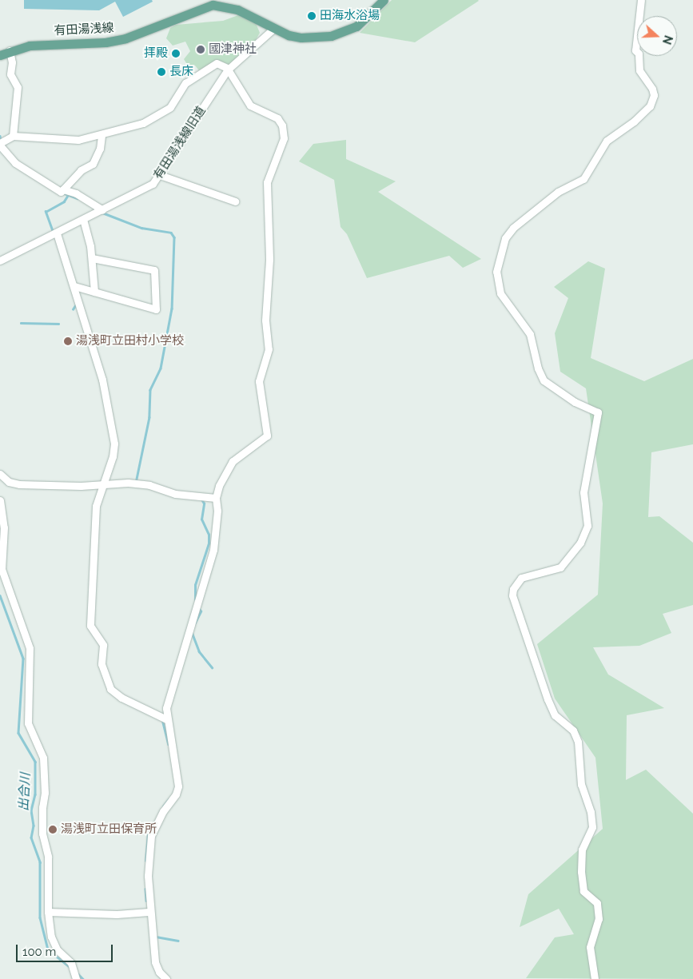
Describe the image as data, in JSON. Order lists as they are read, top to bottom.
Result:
{
  "streets": {
    "main road": ["有田湯浅線"],
    "street": ["有田湯浅線旧道"]
  },
  "crossings": [
    ["有田湯浅線", "有田湯浅線旧道"]
  ],
  "water": ["出合川"],
  "places": [
    "田海水浴場",
    "國津神社",
    "拝殿",
    "長床",
    "湯浅町立田村小学校",
    "湯浅町立田保育所"
  ],
  "scale_bar": "100 m",
  "north": "right"
}
